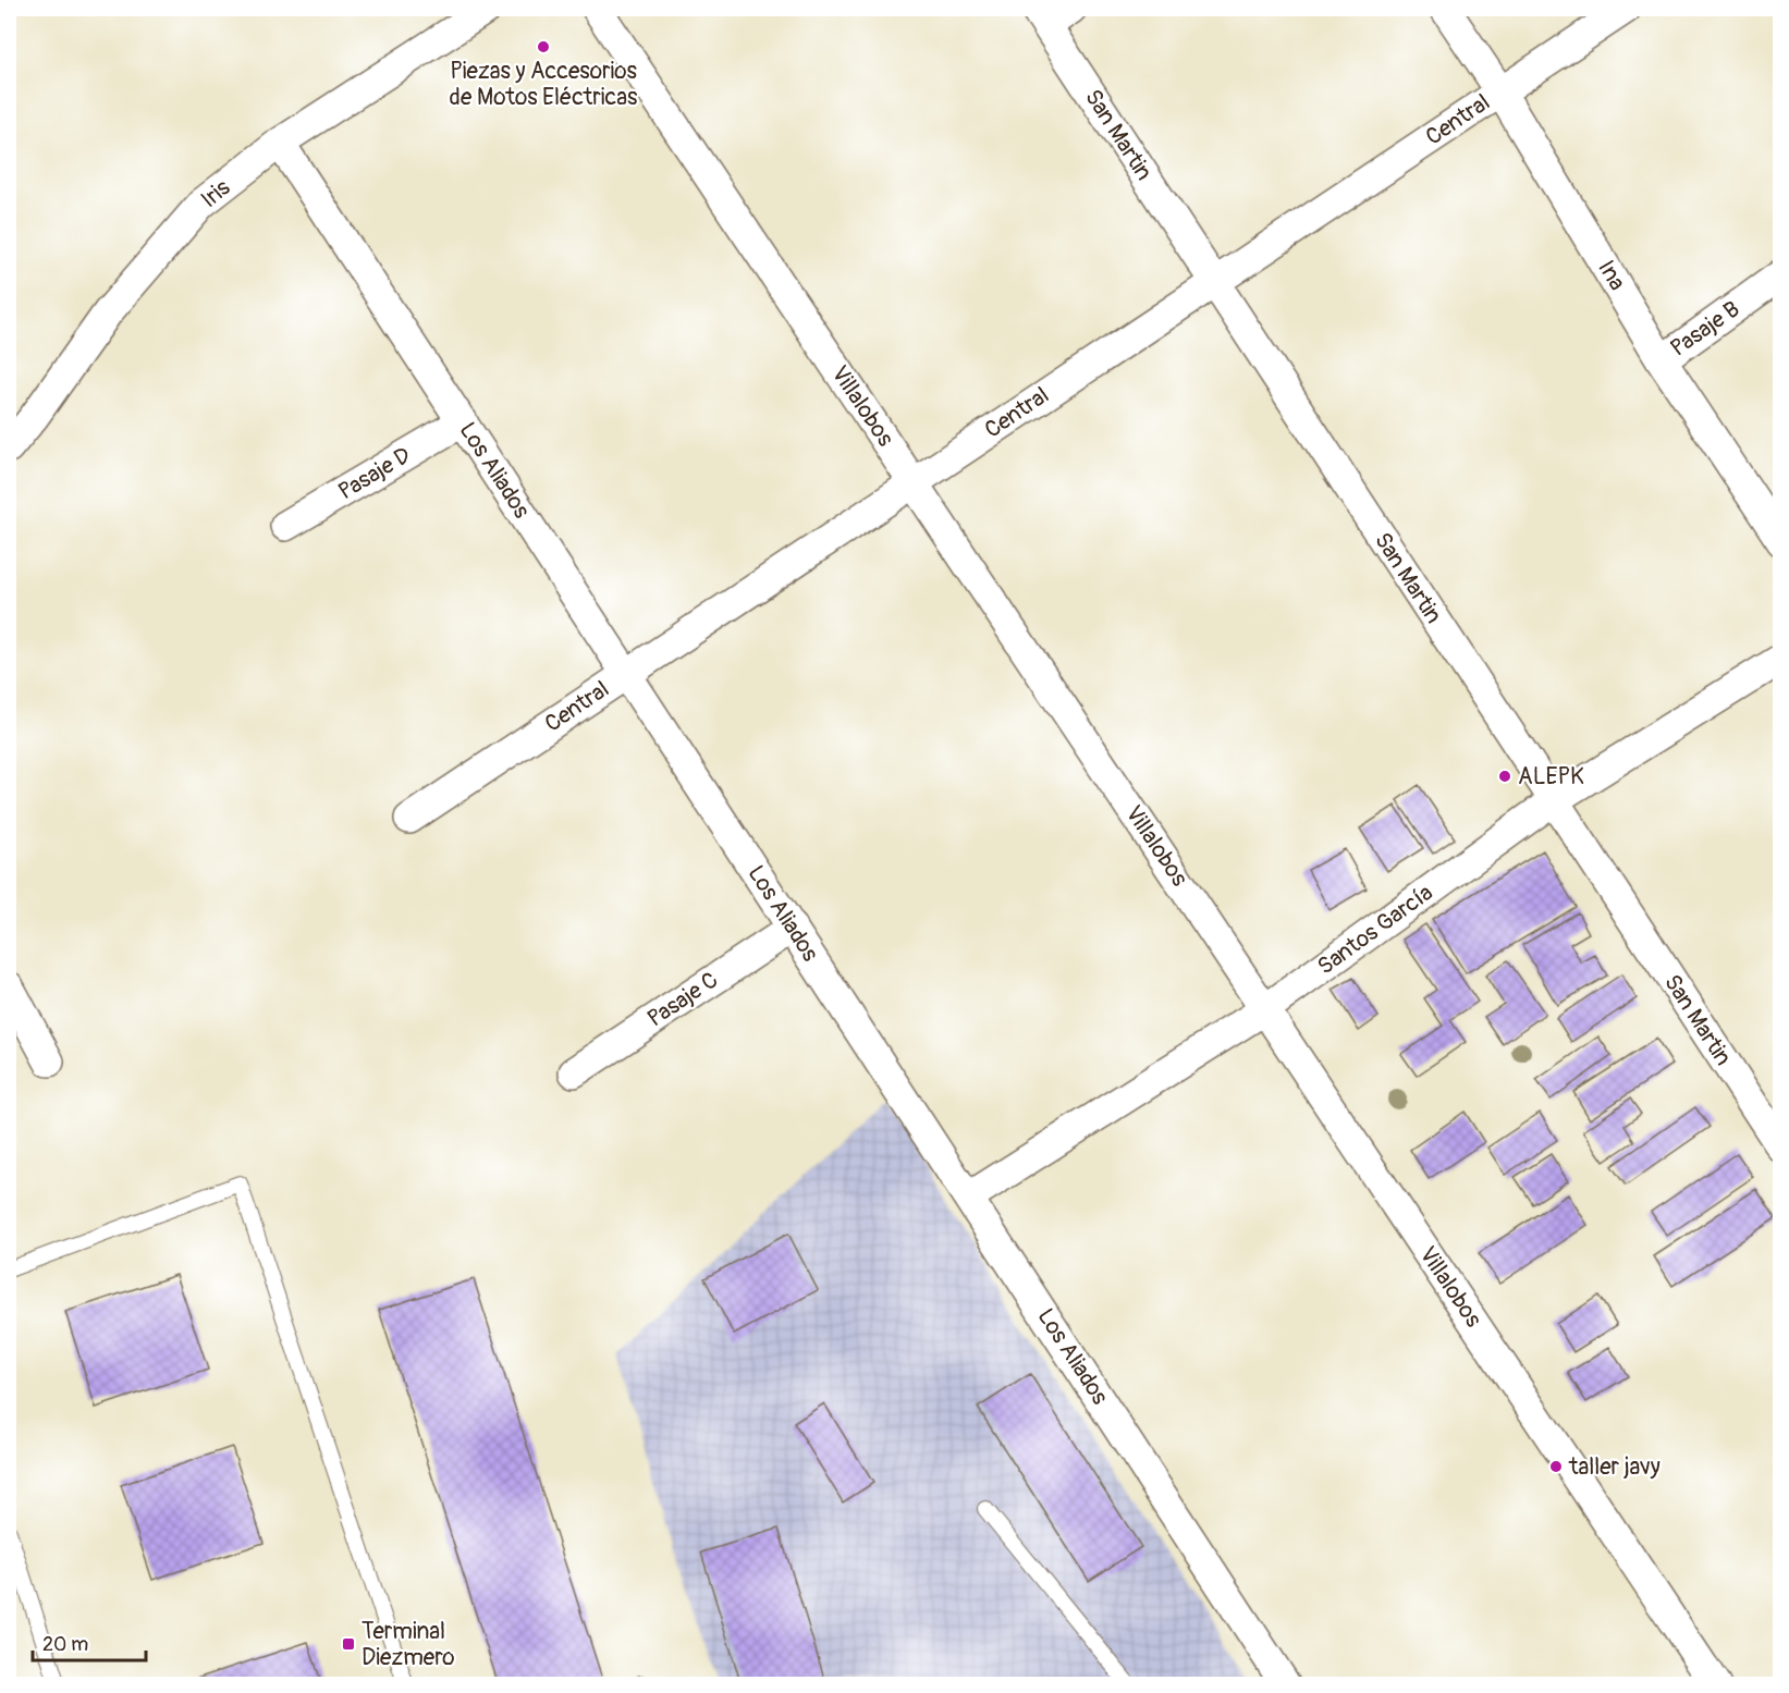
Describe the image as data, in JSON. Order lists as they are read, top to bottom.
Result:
{
  "streets": {
    "street": [
      "Central",
      "San Martin",
      "Iris",
      "Ina",
      "Pasaje B",
      "Villalobos",
      "Los Aliados",
      "Pasaje D",
      "Santos García",
      "Pasaje C"
    ]
  },
  "crossings": [
    ["Central", "San Martin"],
    ["Central", "Ina"],
    ["Central", "Villalobos"],
    ["Central", "Los Aliados"],
    ["San Martin", "Santos García"],
    ["Iris", "Los Aliados"],
    ["Ina", "Pasaje B"],
    ["Villalobos", "Santos García"],
    ["Los Aliados", "Pasaje D"],
    ["Los Aliados", "Santos García"],
    ["Los Aliados", "Pasaje C"]
  ],
  "places": {
    "other": ["Piezas y Accesorios de Motos Eléctricas", "ALEPK", "taller javy"],
    "transit": ["Terminal Diezmero"]
  },
  "scale_bar": "20 m"
}
